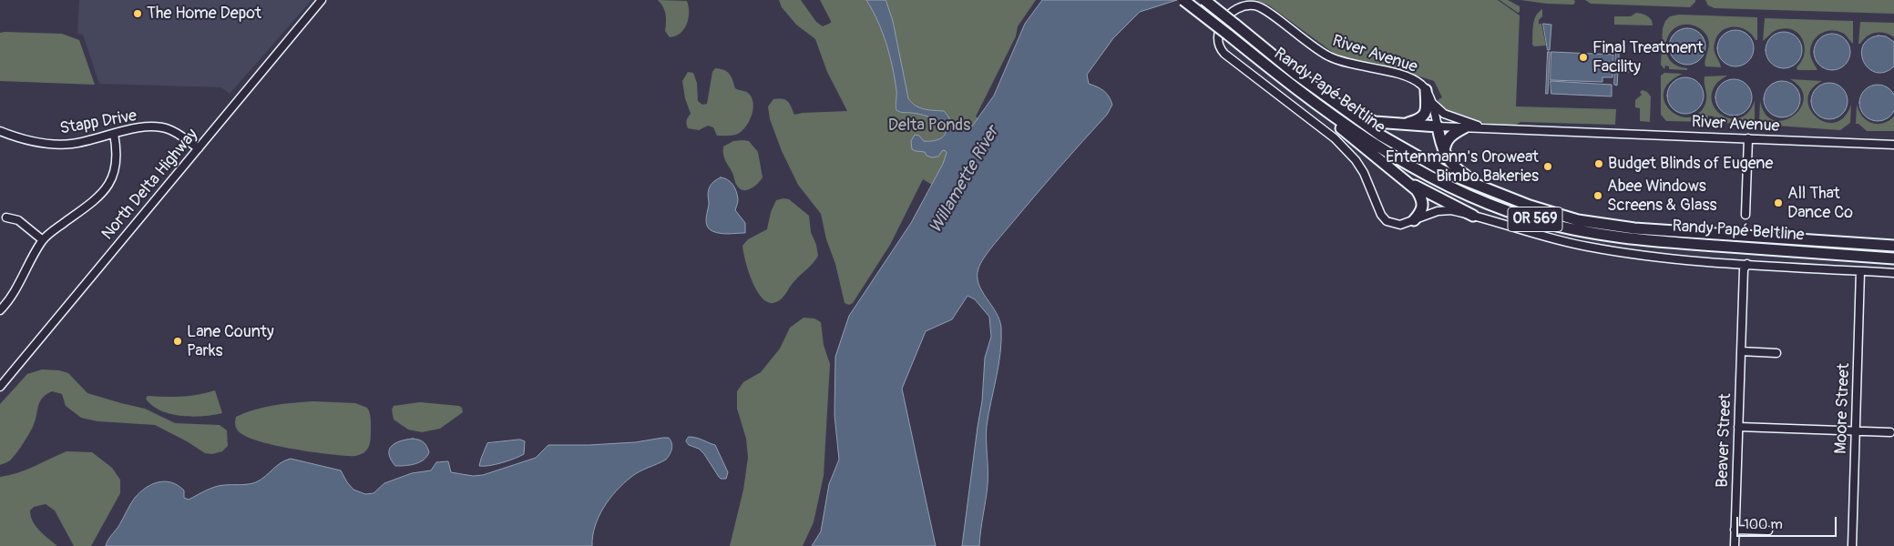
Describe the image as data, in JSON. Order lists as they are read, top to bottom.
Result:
{
  "streets": {
    "highway": ["Randy Papé Beltline", "OR 569"],
    "street": [
      "River Avenue",
      "Stapp Drive",
      "North Delta Highway",
      "Moore Street",
      "Beaver Street"
    ]
  },
  "crossings": [
    ["River Avenue", "Moore Street"],
    ["River Avenue", "Beaver Street"],
    ["Stapp Drive", "North Delta Highway"]
  ],
  "water": ["Willamette River"],
  "parks": ["Delta Ponds"],
  "places": [
    "The Home Depot",
    "Final Treatment Facility",
    "Budget Blinds of Eugene",
    "Entenmann's Oroweat Bimbo Bakeries",
    "Abee Windows Screens & Glass",
    "All That Dance Co",
    "Lane County Parks"
  ],
  "scale_bar": "100 m"
}
